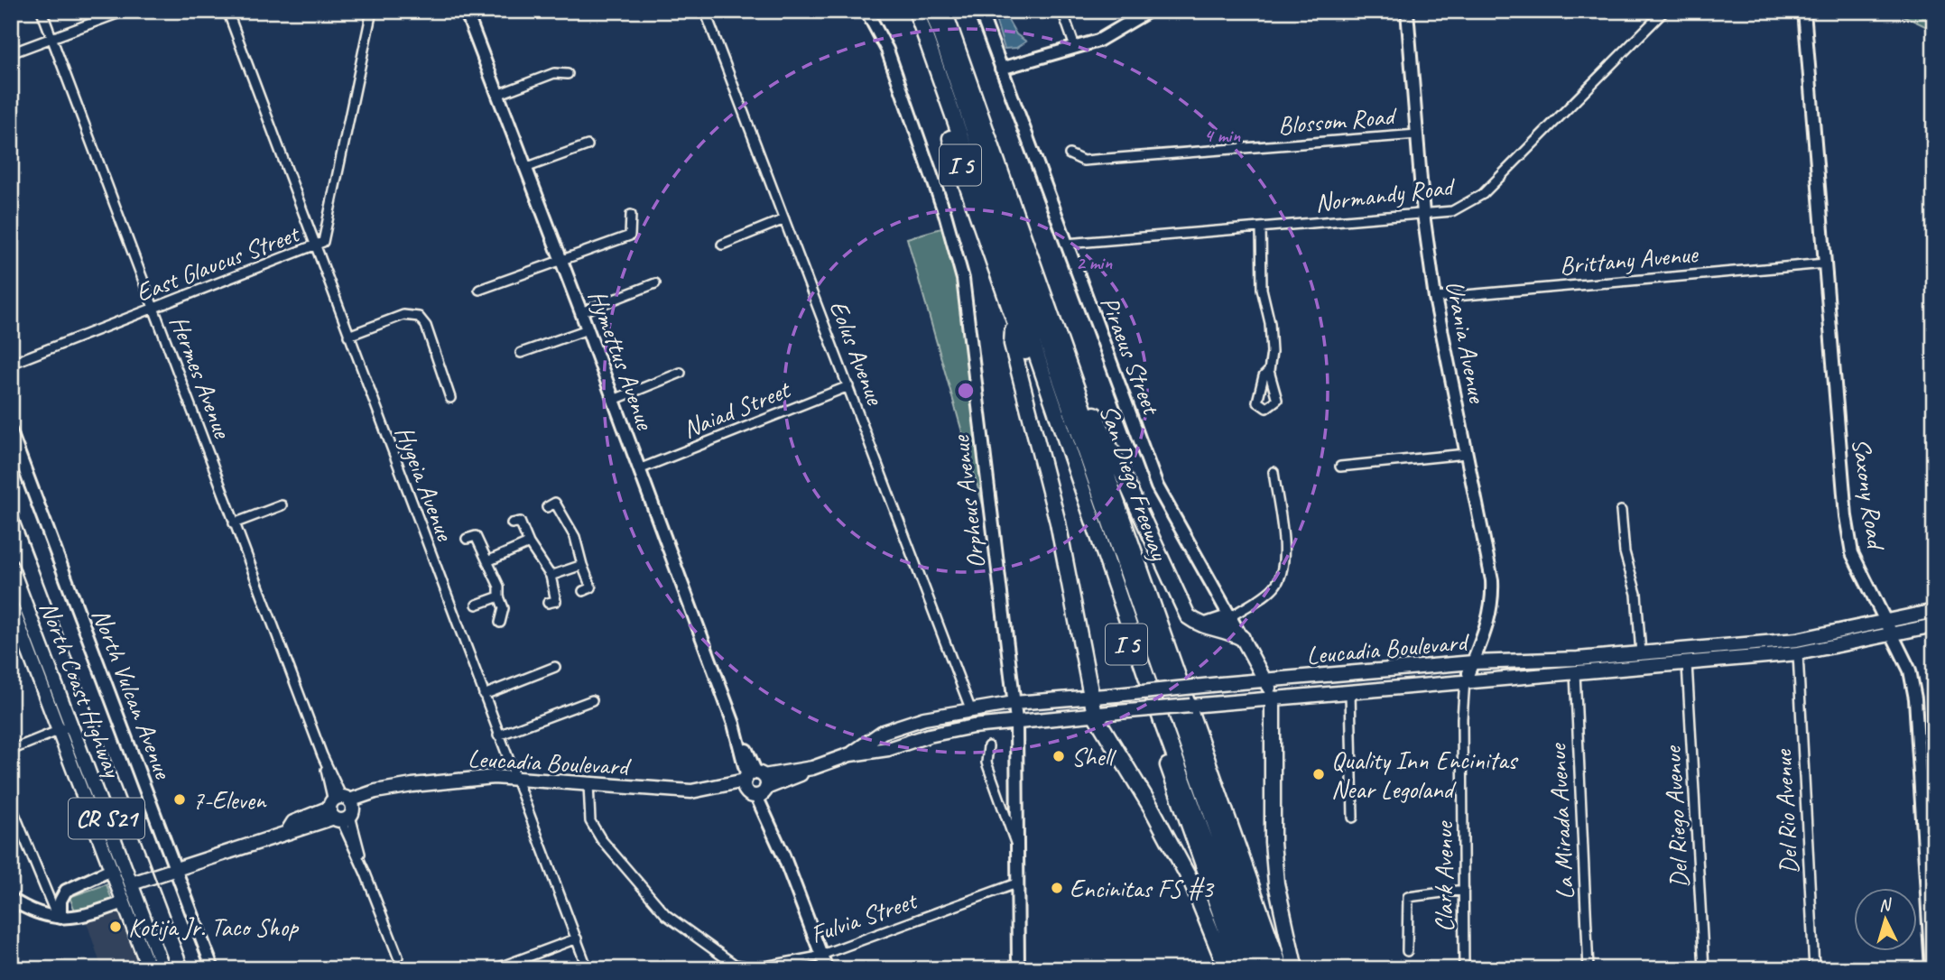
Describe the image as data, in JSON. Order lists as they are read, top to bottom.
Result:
{
  "streets": {
    "highway": ["I 5", "San Diego Freeway"],
    "main road": [
      "Piraeus Street",
      "Leucadia Boulevard",
      "North Coast Highway",
      "CR S21"
    ],
    "street": [
      "Blossom Road",
      "Normandy Road",
      "Brittany Avenue",
      "East Glaucus Street",
      "Urania Avenue",
      "Eolus Avenue",
      "Hymettus Avenue",
      "Hermes Avenue",
      "Naiad Street",
      "Hygeia Avenue",
      "Saxony Road",
      "Orpheus Avenue",
      "North Vulcan Avenue",
      "Del Rio Avenue",
      "Del Riego Avenue",
      "La Mirada Avenue",
      "Clark Avenue",
      "Fulvia Street"
    ]
  },
  "crossings": [
    ["Blossom Road", "Urania Avenue"],
    ["Normandy Road", "Urania Avenue"],
    ["Normandy Road", "Piraeus Street"],
    ["Brittany Avenue", "Urania Avenue"],
    ["Brittany Avenue", "Saxony Road"],
    ["East Glaucus Street", "Hermes Avenue"],
    ["East Glaucus Street", "Hygeia Avenue"],
    ["Urania Avenue", "Leucadia Boulevard"],
    ["Urania Avenue", "Clark Avenue"],
    ["Eolus Avenue", "Naiad Street"],
    ["Eolus Avenue", "Leucadia Boulevard"],
    ["Piraeus Street", "Leucadia Boulevard"],
    ["Hymettus Avenue", "Naiad Street"],
    ["Hymettus Avenue", "Leucadia Boulevard"],
    ["Hymettus Avenue", "Fulvia Street"],
    ["Hermes Avenue", "Leucadia Boulevard"],
    ["Hygeia Avenue", "Leucadia Boulevard"],
    ["Saxony Road", "Leucadia Boulevard"],
    ["Orpheus Avenue", "Leucadia Boulevard"],
    ["Orpheus Avenue", "Fulvia Street"],
    ["Leucadia Boulevard", "North Coast Highway"],
    ["Leucadia Boulevard", "North Vulcan Avenue"],
    ["Leucadia Boulevard", "Del Rio Avenue"],
    ["Leucadia Boulevard", "Del Riego Avenue"],
    ["Leucadia Boulevard", "La Mirada Avenue"],
    ["Leucadia Boulevard", "Clark Avenue"],
    ["Leucadia Boulevard", "Fulvia Street"]
  ],
  "places": [
    "Shell",
    "Quality Inn Encinitas Near Legoland",
    "7-Eleven",
    "Encinitas FS #3",
    "Kotija Jr. Taco Shop"
  ],
  "north": "top",
  "rings": ["4 min", "2 min"]
}
